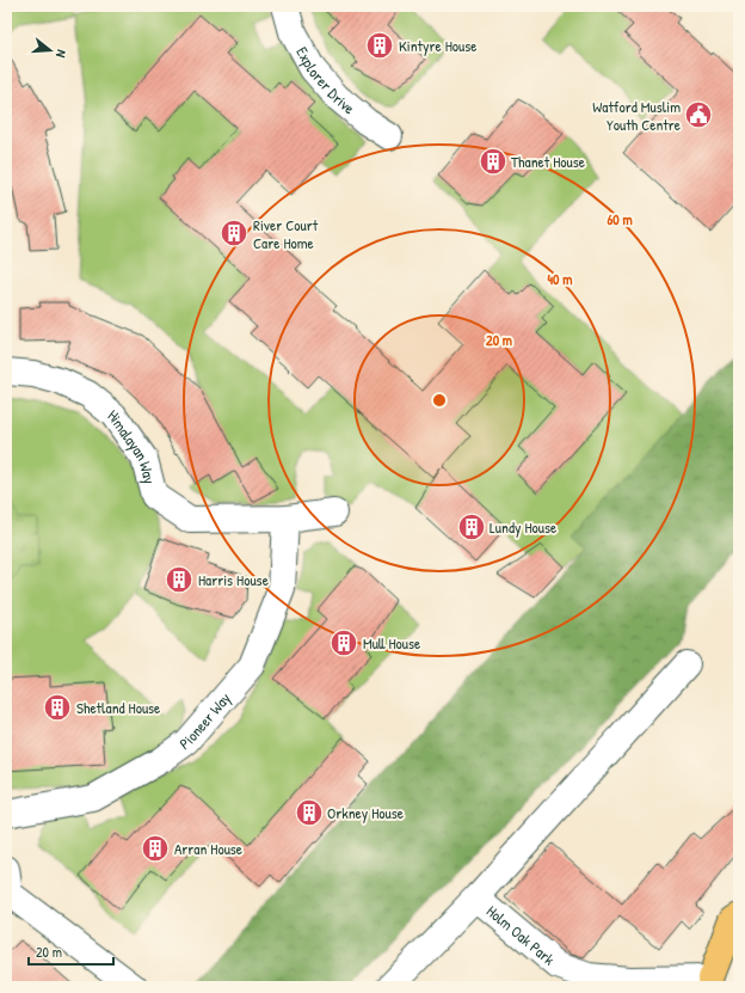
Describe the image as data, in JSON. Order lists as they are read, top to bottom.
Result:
{
  "streets": {
    "street": [
      "Explorer Drive",
      "Himalayan Way",
      "Pioneer Way",
      "Holm Oak Park"
    ]
  },
  "crossings": [
    ["Himalayan Way", "Pioneer Way"]
  ],
  "places": {
    "building": [
      "Kintyre House",
      "Thanet House",
      "River Court Care Home",
      "Lundy House",
      "Harris House",
      "Mull House",
      "Shetland House",
      "Orkney House",
      "Arran House"
    ],
    "public building": ["Watford Muslim Youth Centre"]
  },
  "scale_bar": "20 m",
  "north": "right",
  "rings": ["60 m", "40 m", "20 m"]
}
